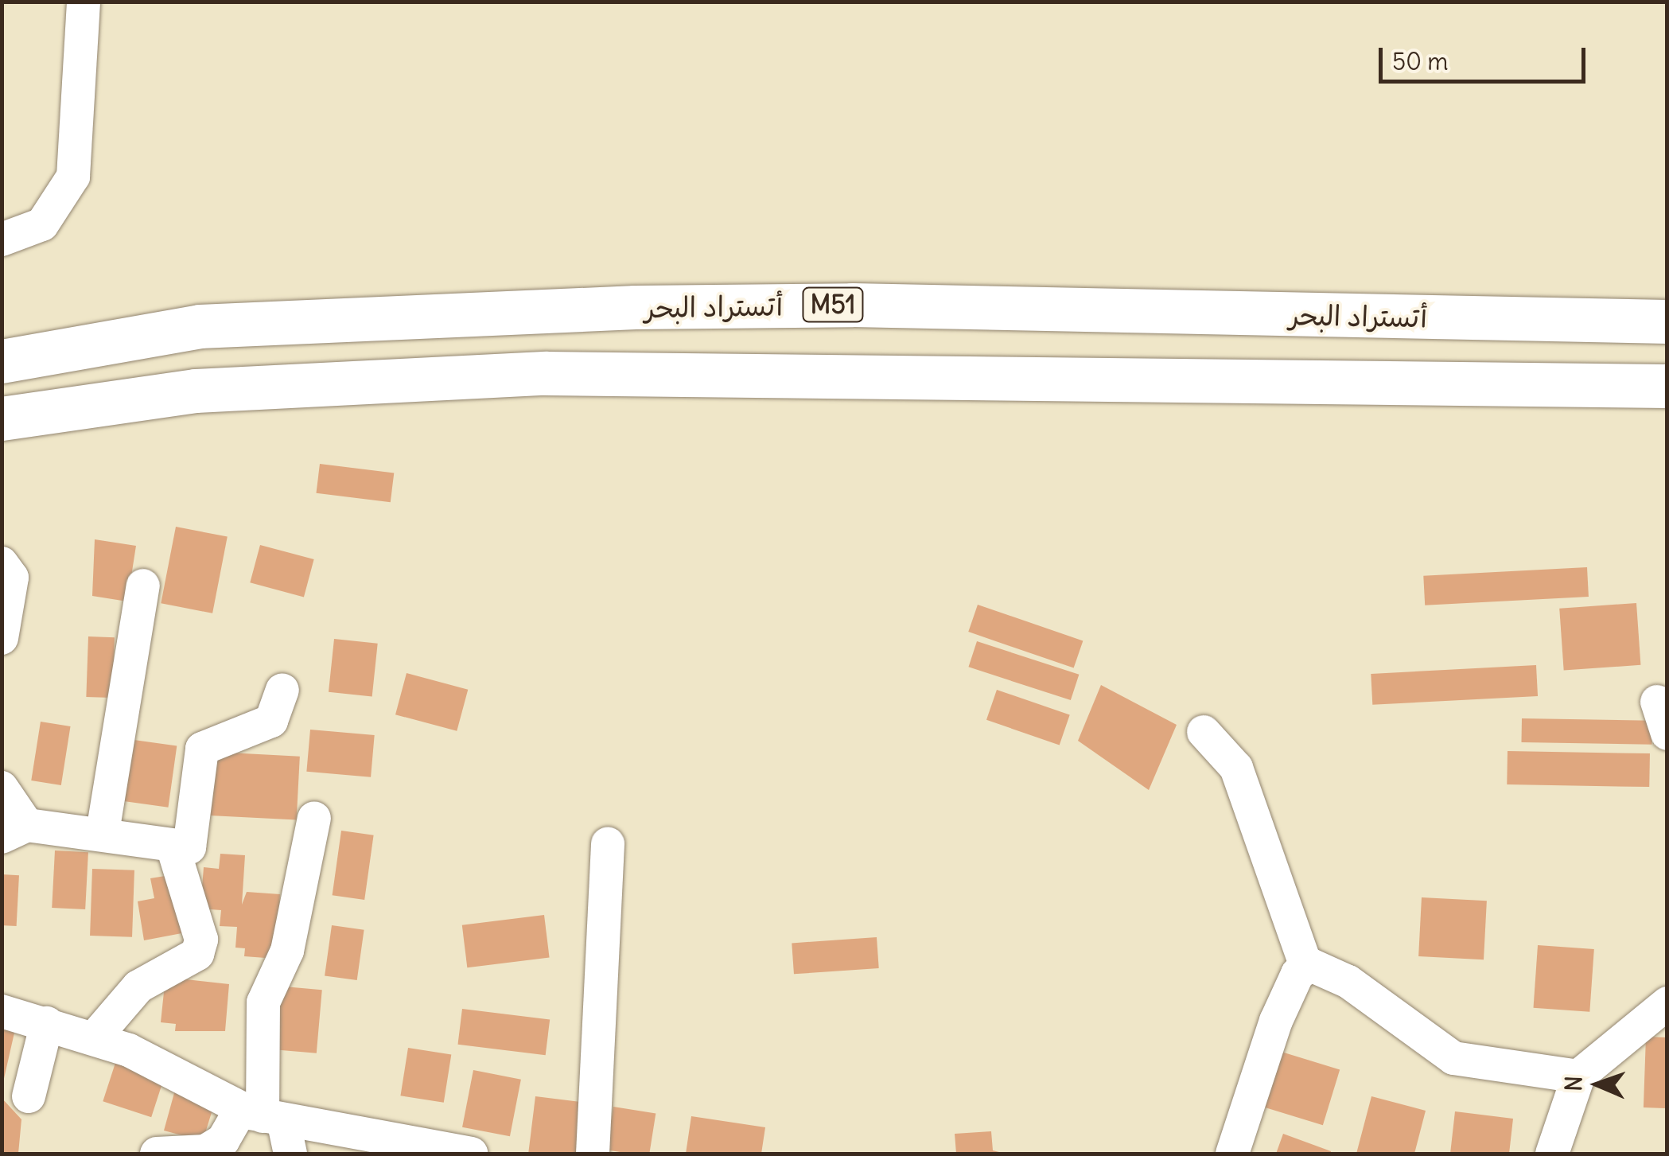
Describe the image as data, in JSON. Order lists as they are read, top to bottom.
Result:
{
  "streets": {
    "highway": ["M51", "أتستراد البحر"]
  },
  "scale_bar": "50 m",
  "north": "left"
}
